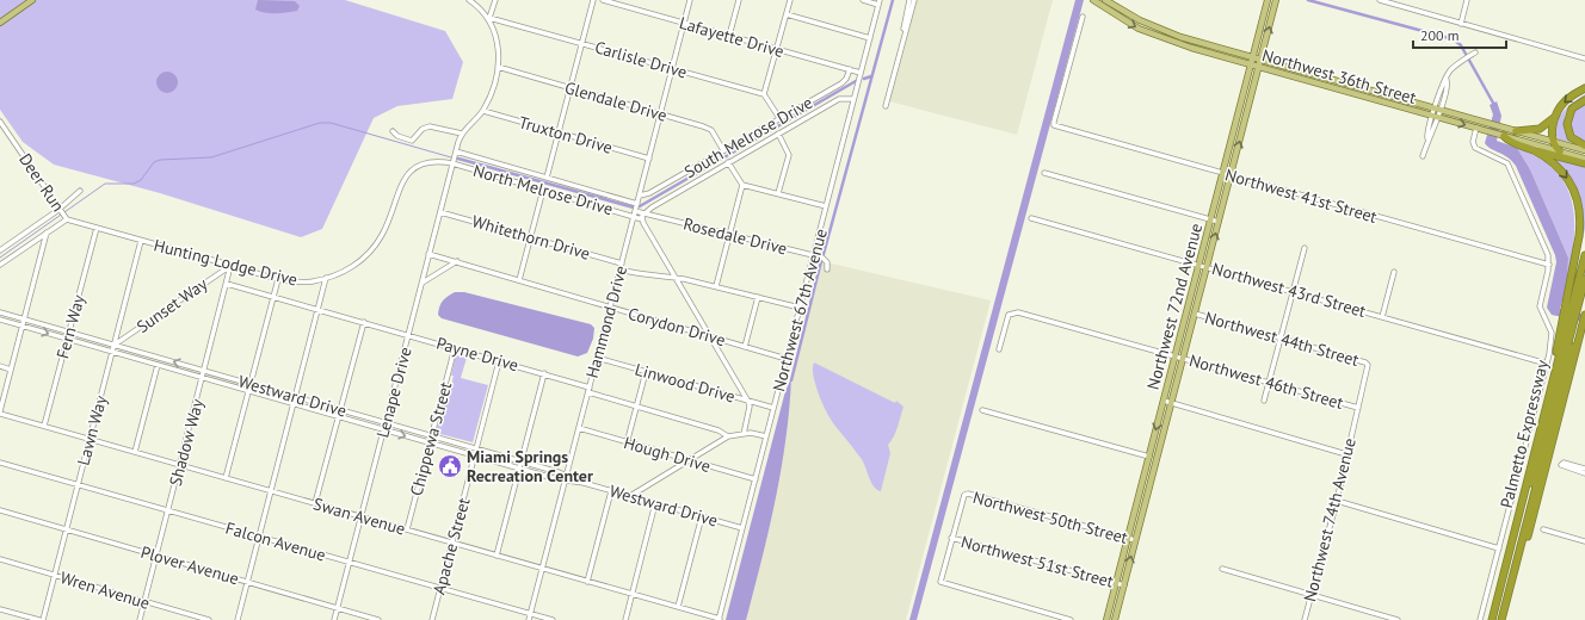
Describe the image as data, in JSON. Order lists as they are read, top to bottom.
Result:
{
  "streets": {
    "highway": ["Palmetto Expressway"],
    "main road": ["Northwest 36th Street", "Northwest 72nd Avenue"],
    "street": [
      "Lafayette Drive",
      "Carlisle Drive",
      "Glendale Drive",
      "Truxton Drive",
      "South Melrose Drive",
      "Deer Run",
      "North Melrose Drive",
      "Northwest 41st Street",
      "Rosedale Drive",
      "Whitethorn Drive",
      "Hunting Lodge Drive",
      "Northwest 43rd Street",
      "Sunset Way",
      "Northwest 67th Avenue",
      "Hammond Drive",
      "Fern Way",
      "Corydon Drive",
      "Northwest 44th Street",
      "Payne Drive",
      "Northwest 46th Street",
      "Linwood Drive",
      "Lenape Drive",
      "Westward Drive",
      "Lawn Way",
      "Chippewa Street",
      "Shadow Way",
      "Hough Drive",
      "Swan Avenue",
      "Northwest 50th Street",
      "Northwest 74th Avenue",
      "Falcon Avenue",
      "Apache Street",
      "Northwest 51st Street",
      "Plover Avenue",
      "Wren Avenue"
    ]
  },
  "crossings": [
    ["Lafayette Drive", "South Melrose Drive"],
    ["Lafayette Drive", "Northwest 67th Avenue"],
    ["Lafayette Drive", "Hammond Drive"],
    ["Carlisle Drive", "Hammond Drive"],
    ["Northwest 36th Street", "Northwest 72nd Avenue"],
    ["Glendale Drive", "South Melrose Drive"],
    ["Glendale Drive", "Hammond Drive"],
    ["Truxton Drive", "Hammond Drive"],
    ["South Melrose Drive", "Hammond Drive"],
    ["Deer Run", "Hunting Lodge Drive"],
    ["North Melrose Drive", "Rosedale Drive"],
    ["North Melrose Drive", "Hunting Lodge Drive"],
    ["North Melrose Drive", "Hammond Drive"],
    ["North Melrose Drive", "Lenape Drive"],
    ["Northwest 41st Street", "Northwest 72nd Avenue"],
    ["Rosedale Drive", "Northwest 67th Avenue"],
    ["Rosedale Drive", "Hammond Drive"],
    ["Whitethorn Drive", "Hammond Drive"],
    ["Whitethorn Drive", "Lenape Drive"],
    ["Hunting Lodge Drive", "Sunset Way"],
    ["Hunting Lodge Drive", "Fern Way"],
    ["Hunting Lodge Drive", "Lenape Drive"],
    ["Hunting Lodge Drive", "Lawn Way"],
    ["Hunting Lodge Drive", "Shadow Way"],
    ["Northwest 43rd Street", "Northwest 72nd Avenue"],
    ["Sunset Way", "Westward Drive"],
    ["Sunset Way", "Lawn Way"],
    ["Sunset Way", "Shadow Way"],
    ["Northwest 72nd Avenue", "Northwest 44th Street"],
    ["Northwest 72nd Avenue", "Northwest 46th Street"],
    ["Northwest 72nd Avenue", "Northwest 50th Street"],
    ["Northwest 72nd Avenue", "Northwest 51st Street"],
    ["Northwest 67th Avenue", "Corydon Drive"],
    ["Northwest 67th Avenue", "Linwood Drive"],
    ["Northwest 67th Avenue", "Westward Drive"],
    ["Northwest 67th Avenue", "Hough Drive"],
    ["Northwest 67th Avenue", "Swan Avenue"],
    ["Hammond Drive", "Corydon Drive"],
    ["Hammond Drive", "Payne Drive"],
    ["Hammond Drive", "Linwood Drive"],
    ["Hammond Drive", "Westward Drive"],
    ["Hammond Drive", "Hough Drive"],
    ["Hammond Drive", "Swan Avenue"],
    ["Hammond Drive", "Falcon Avenue"],
    ["Fern Way", "Westward Drive"],
    ["Fern Way", "Swan Avenue"],
    ["Corydon Drive", "Lenape Drive"],
    ["Northwest 44th Street", "Northwest 74th Avenue"],
    ["Payne Drive", "Lenape Drive"],
    ["Payne Drive", "Chippewa Street"],
    ["Payne Drive", "Shadow Way"],
    ["Payne Drive", "Apache Street"],
    ["Northwest 46th Street", "Northwest 74th Avenue"],
    ["Lenape Drive", "Westward Drive"],
    ["Lenape Drive", "Swan Avenue"],
    ["Lenape Drive", "Falcon Avenue"],
    ["Lenape Drive", "Plover Avenue"],
    ["Westward Drive", "Lawn Way"],
    ["Westward Drive", "Chippewa Street"],
    ["Westward Drive", "Shadow Way"],
    ["Westward Drive", "Apache Street"],
    ["Lawn Way", "Swan Avenue"],
    ["Lawn Way", "Falcon Avenue"],
    ["Lawn Way", "Plover Avenue"],
    ["Lawn Way", "Wren Avenue"],
    ["Chippewa Street", "Swan Avenue"],
    ["Shadow Way", "Swan Avenue"],
    ["Shadow Way", "Falcon Avenue"],
    ["Shadow Way", "Plover Avenue"],
    ["Shadow Way", "Wren Avenue"],
    ["Swan Avenue", "Apache Street"],
    ["Northwest 50th Street", "Northwest 51st Street"],
    ["Falcon Avenue", "Apache Street"]
  ],
  "places": {
    "public building": ["Miami Springs Recreation Center"]
  },
  "scale_bar": "200 m"
}
